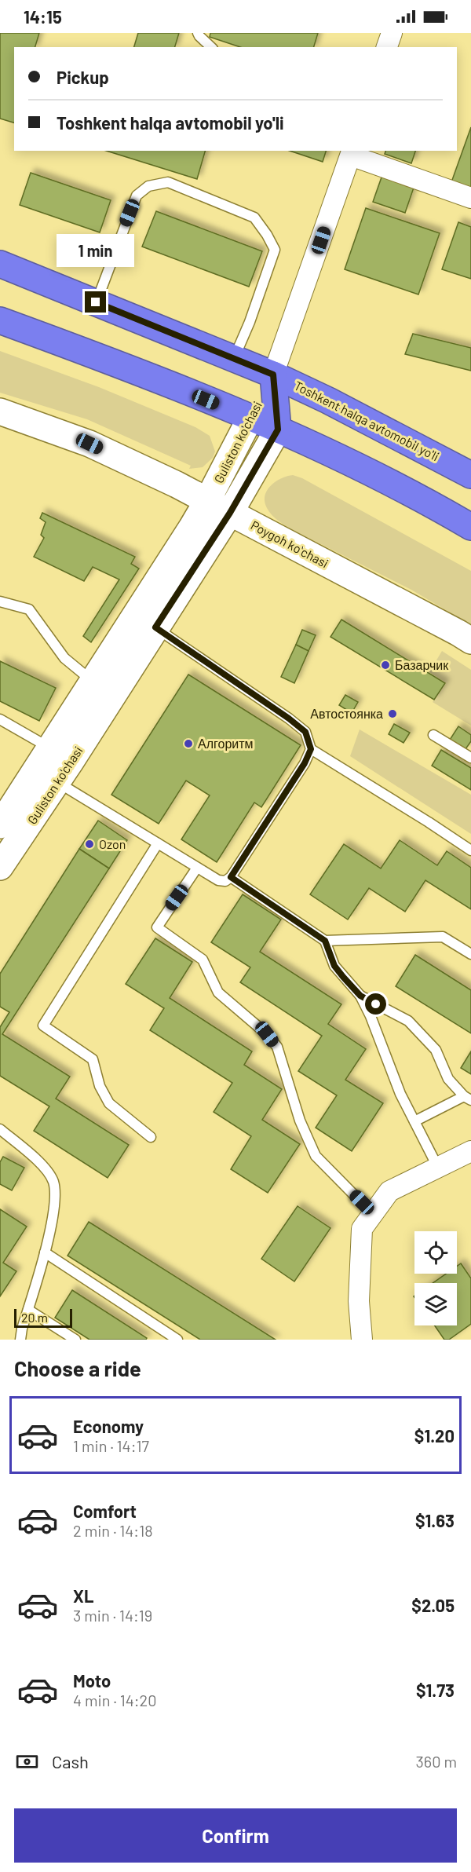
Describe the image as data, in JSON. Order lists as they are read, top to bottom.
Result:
{
  "streets": {
    "highway": ["Toshkent halqa avtomobil yo'li", "Guliston ko'chasi"],
    "main road": ["Poygoh koʻchasi"]
  },
  "crossings": [
    ["Toshkent halqa avtomobil yo'li", "Guliston ko'chasi"],
    ["Guliston ko'chasi", "Poygoh koʻchasi"]
  ],
  "places": [
    "Базарчик",
    "Автостоянка",
    "Алгоритм",
    "Ozon"
  ],
  "scale_bar": "20 m",
  "page": {
    "status": "14:15",
    "banner": ["Pickup", "Toshkent halqa avtomobil yo'li"],
    "bubble": "1 min",
    "scale": "20 m",
    "heading": "Choose a ride",
    "list": [
      {
        "name": "Economy",
        "note": "1 min · 14:17",
        "value": "$1.20"
      },
      {
        "name": "Comfort",
        "note": "2 min · 14:18",
        "value": "$1.63"
      },
      {
        "name": "XL",
        "note": "3 min · 14:19",
        "value": "$2.05"
      },
      {
        "name": "Moto",
        "note": "4 min · 14:20",
        "value": "$1.73"
      }
    ],
    "pay": ["Cash", "360 m"],
    "buttons": "Confirm"
  }
}
